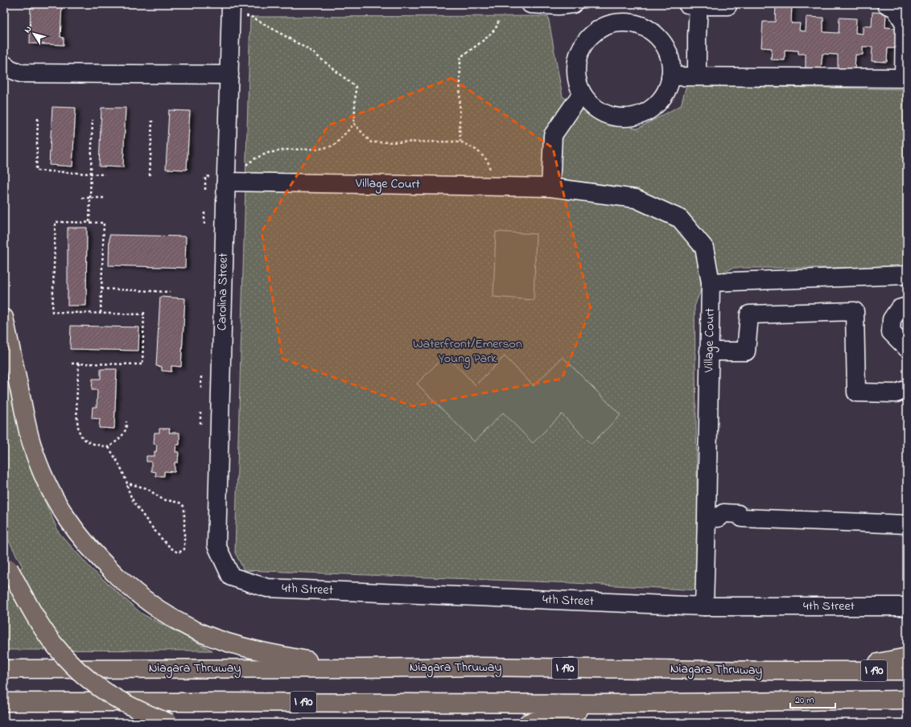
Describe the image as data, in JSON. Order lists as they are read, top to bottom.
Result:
{
  "streets": {
    "highway": ["Niagara Thruway", "I 190"],
    "street": ["Village Court", "Carolina Street", "4th Street"]
  },
  "crossings": [
    ["Village Court", "Carolina Street"],
    ["Village Court", "4th Street"],
    ["Carolina Street", "4th Street"]
  ],
  "parks": ["Waterfront/Emerson Young Park"],
  "scale_bar": "20 m",
  "north": "top left"
}
